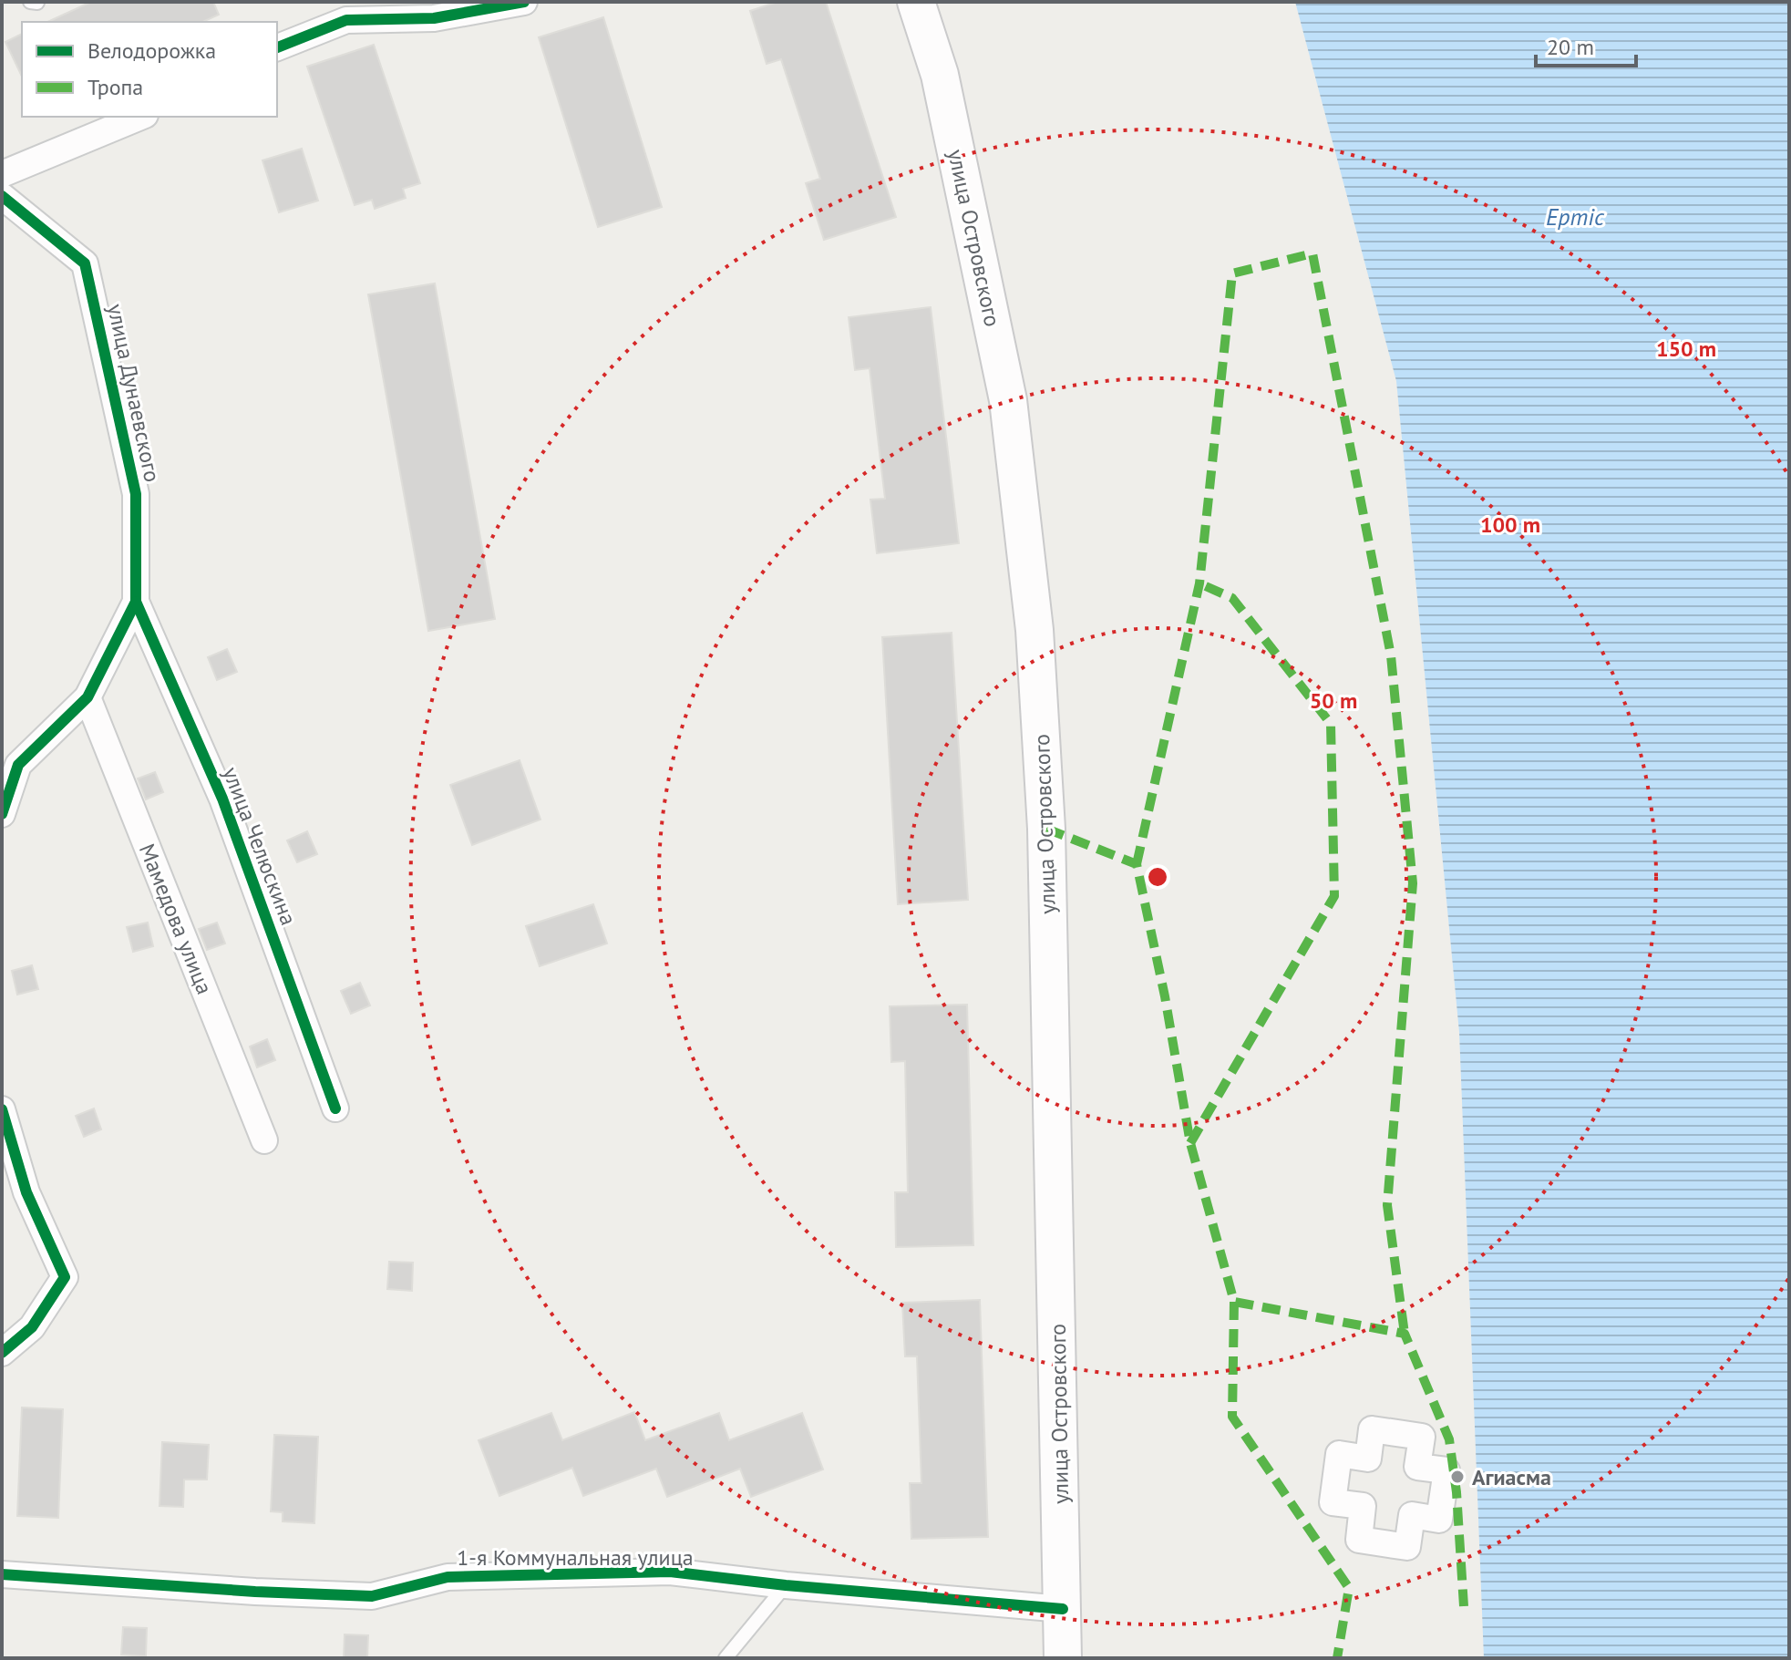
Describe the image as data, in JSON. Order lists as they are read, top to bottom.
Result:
{
  "streets": {
    "main road": ["улица Островского"],
    "street": [
      "улица Дунаевского",
      "улица Челюскина",
      "Мамедова улица",
      "1-я Коммунальная улица"
    ]
  },
  "crossings": [
    ["улица Островского", "1-я Коммунальная улица"],
    ["улица Дунаевского", "улица Челюскина"],
    ["улица Дунаевского", "Мамедова улица"]
  ],
  "water": ["Ертіс"],
  "places": ["Агиасма"],
  "legend": ["Велодорожка", "Тропа"],
  "scale_bar": "20 m",
  "rings": ["150 m", "100 m", "50 m"]
}
